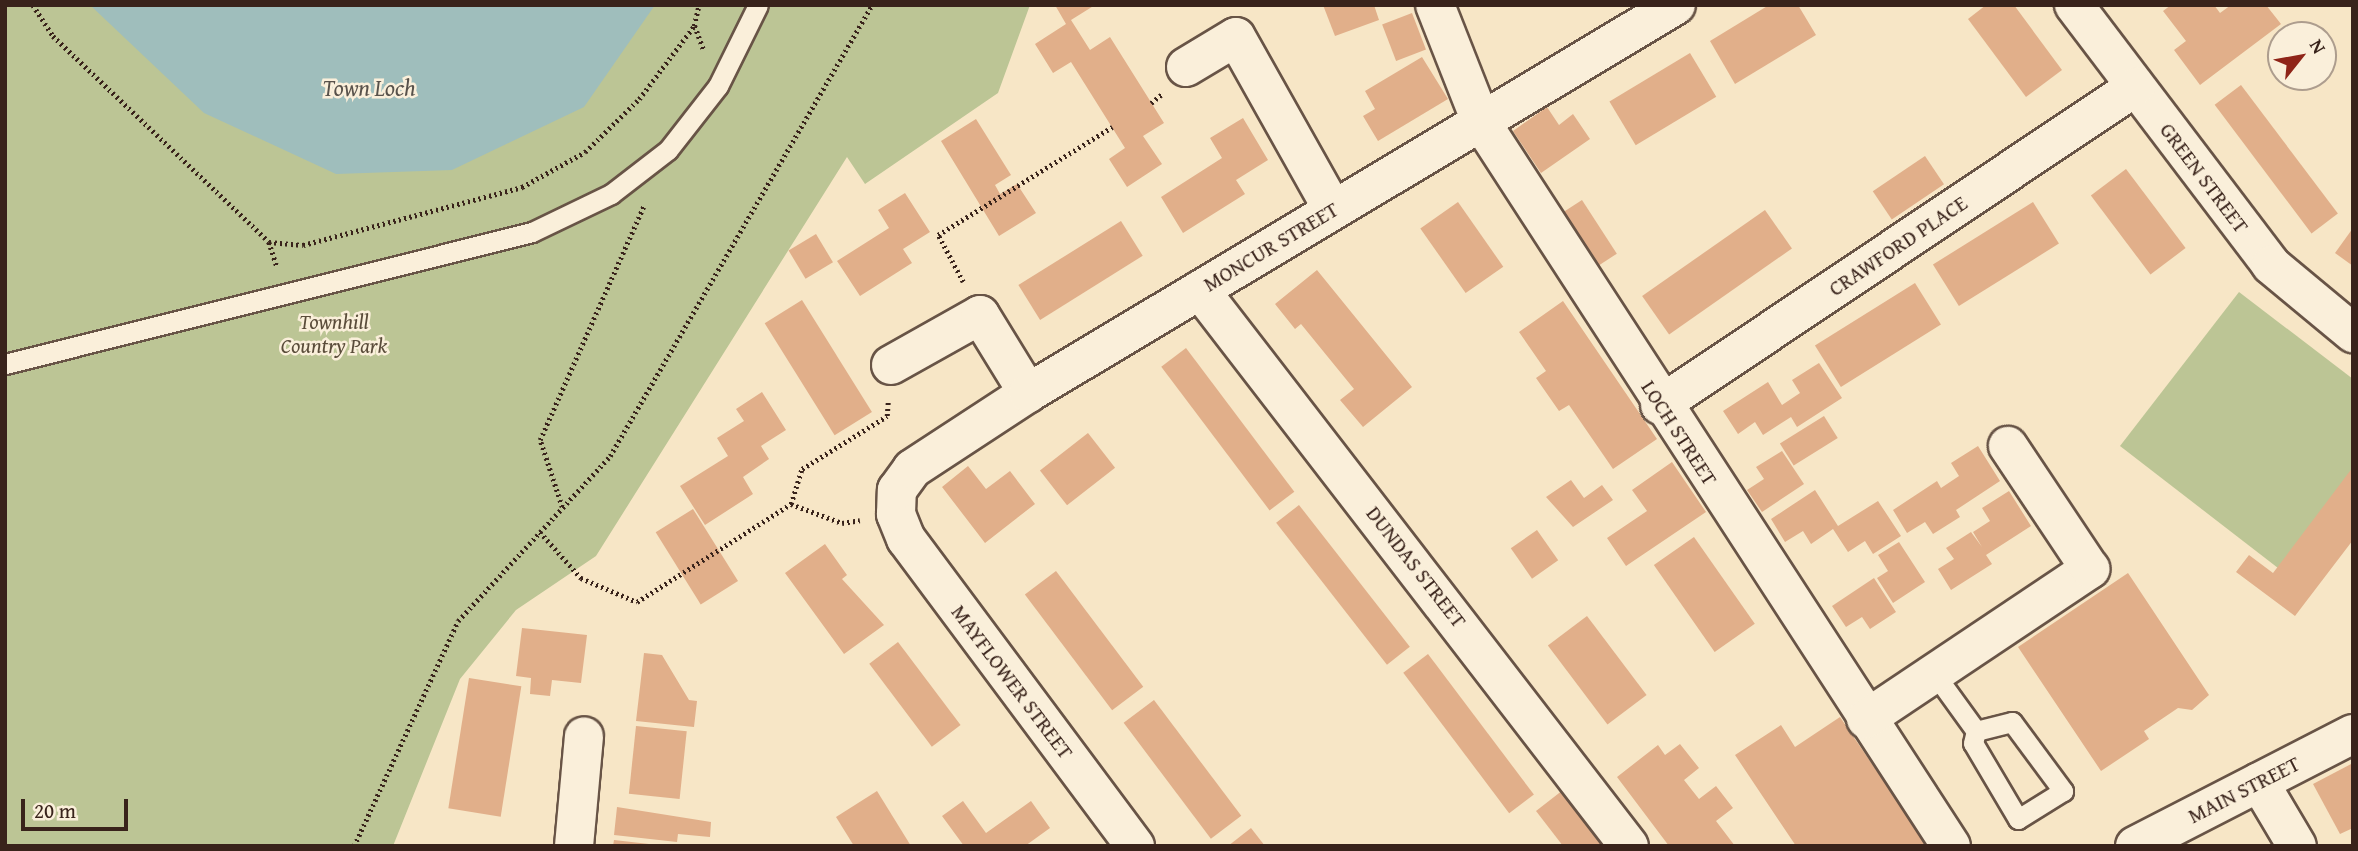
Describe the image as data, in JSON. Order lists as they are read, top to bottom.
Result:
{
  "streets": {
    "street": [
      "GREEN STREET",
      "CRAWFORD PLACE",
      "MONCUR STREET",
      "LOCH STREET",
      "DUNDAS STREET",
      "MAYFLOWER STREET",
      "MAIN STREET"
    ]
  },
  "crossings": [
    ["GREEN STREET", "CRAWFORD PLACE"],
    ["CRAWFORD PLACE", "LOCH STREET"],
    ["MONCUR STREET", "LOCH STREET"],
    ["MONCUR STREET", "DUNDAS STREET"],
    ["MONCUR STREET", "MAYFLOWER STREET"]
  ],
  "water": ["Town Loch"],
  "parks": ["Townhill Country Park"],
  "scale_bar": "20 m",
  "north": "top right"
}
